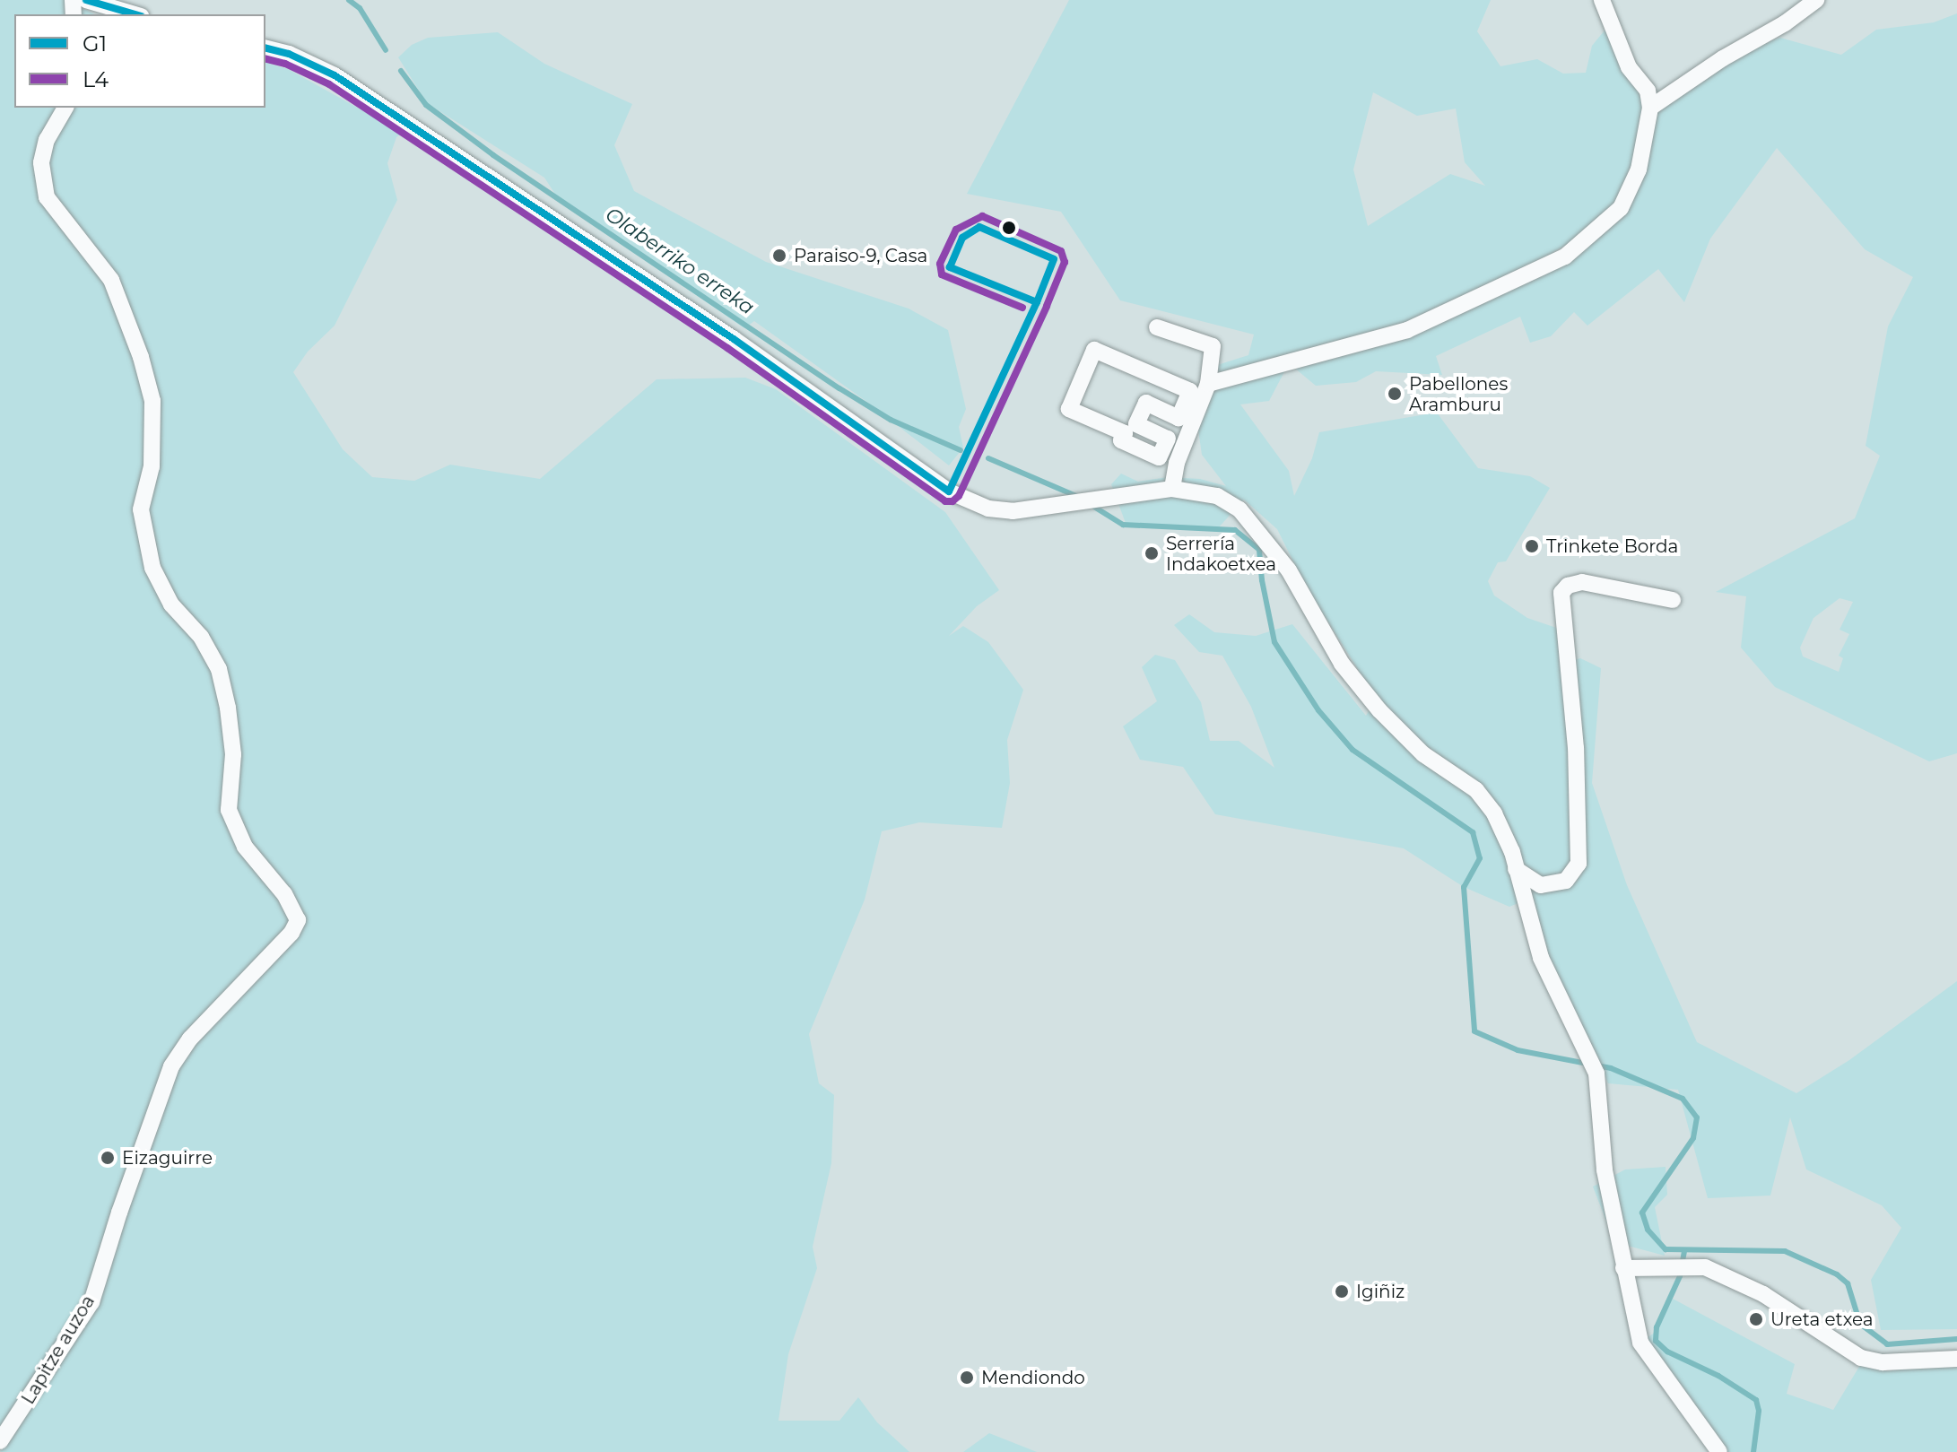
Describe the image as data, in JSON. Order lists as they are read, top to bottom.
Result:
{
  "streets": {
    "street": ["Lapitze auzoa"]
  },
  "water": ["Olaberriko erreka"],
  "places": [
    "Paraiso-9, Casa",
    "Pabellones Aramburu",
    "Trinkete Borda",
    "Serrería Indakoetxea",
    "Eizaguirre",
    "Igiñiz",
    "Ureta etxea",
    "Mendiondo"
  ],
  "lines": ["transit line G1", "transit line L4"],
  "legend": ["G1", "L4"]
}
